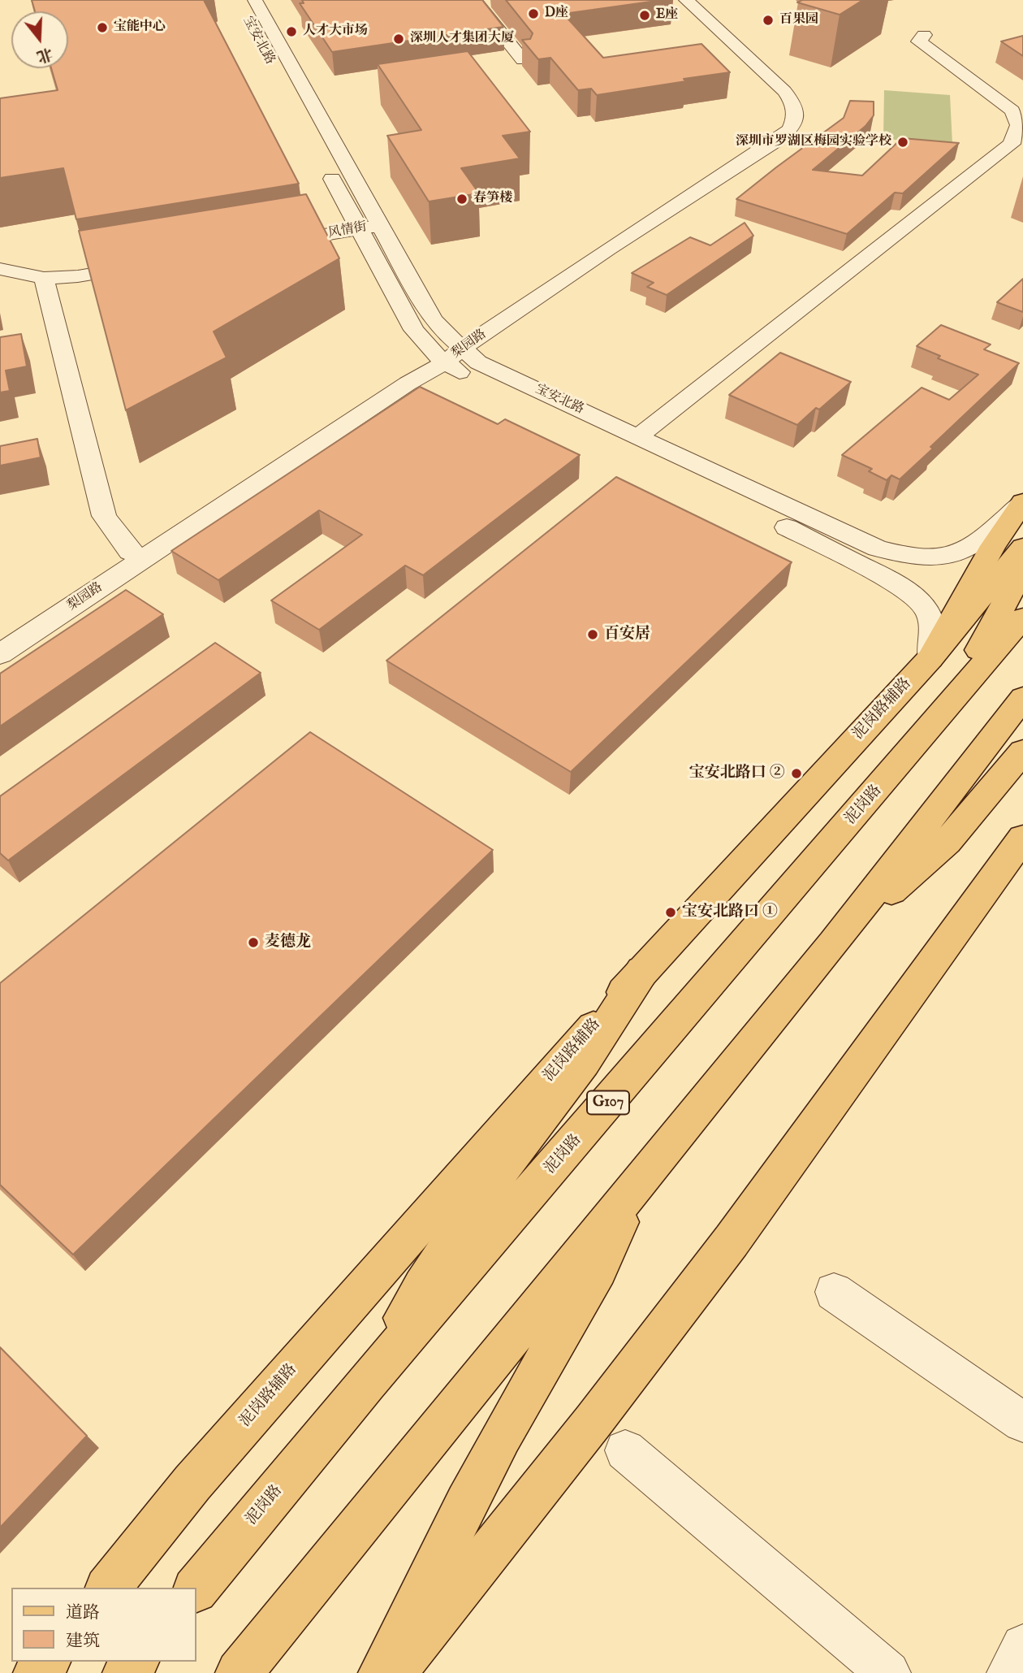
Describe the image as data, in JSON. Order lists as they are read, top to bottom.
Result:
{
  "streets": {
    "main road": ["泥岗路辅路", "泥岗路", "G107"],
    "street": ["宝安北路", "风情街", "梨园路"]
  },
  "crossings": [
    ["宝安北路", "风情街"],
    ["宝安北路", "梨园路"],
    ["宝安北路", "泥岗路辅路"]
  ],
  "places": [
    "D座",
    "E座",
    "百果园",
    "宝能中心",
    "人才大市场",
    "深圳人才集团大厦",
    "深圳市罗湖区梅园实验学校",
    "春笋楼",
    "百安居",
    "宝安北路口 ②",
    "宝安北路口 ①",
    "麦德龙"
  ],
  "legend": ["道路", "建筑"],
  "north": "bottom"
}
